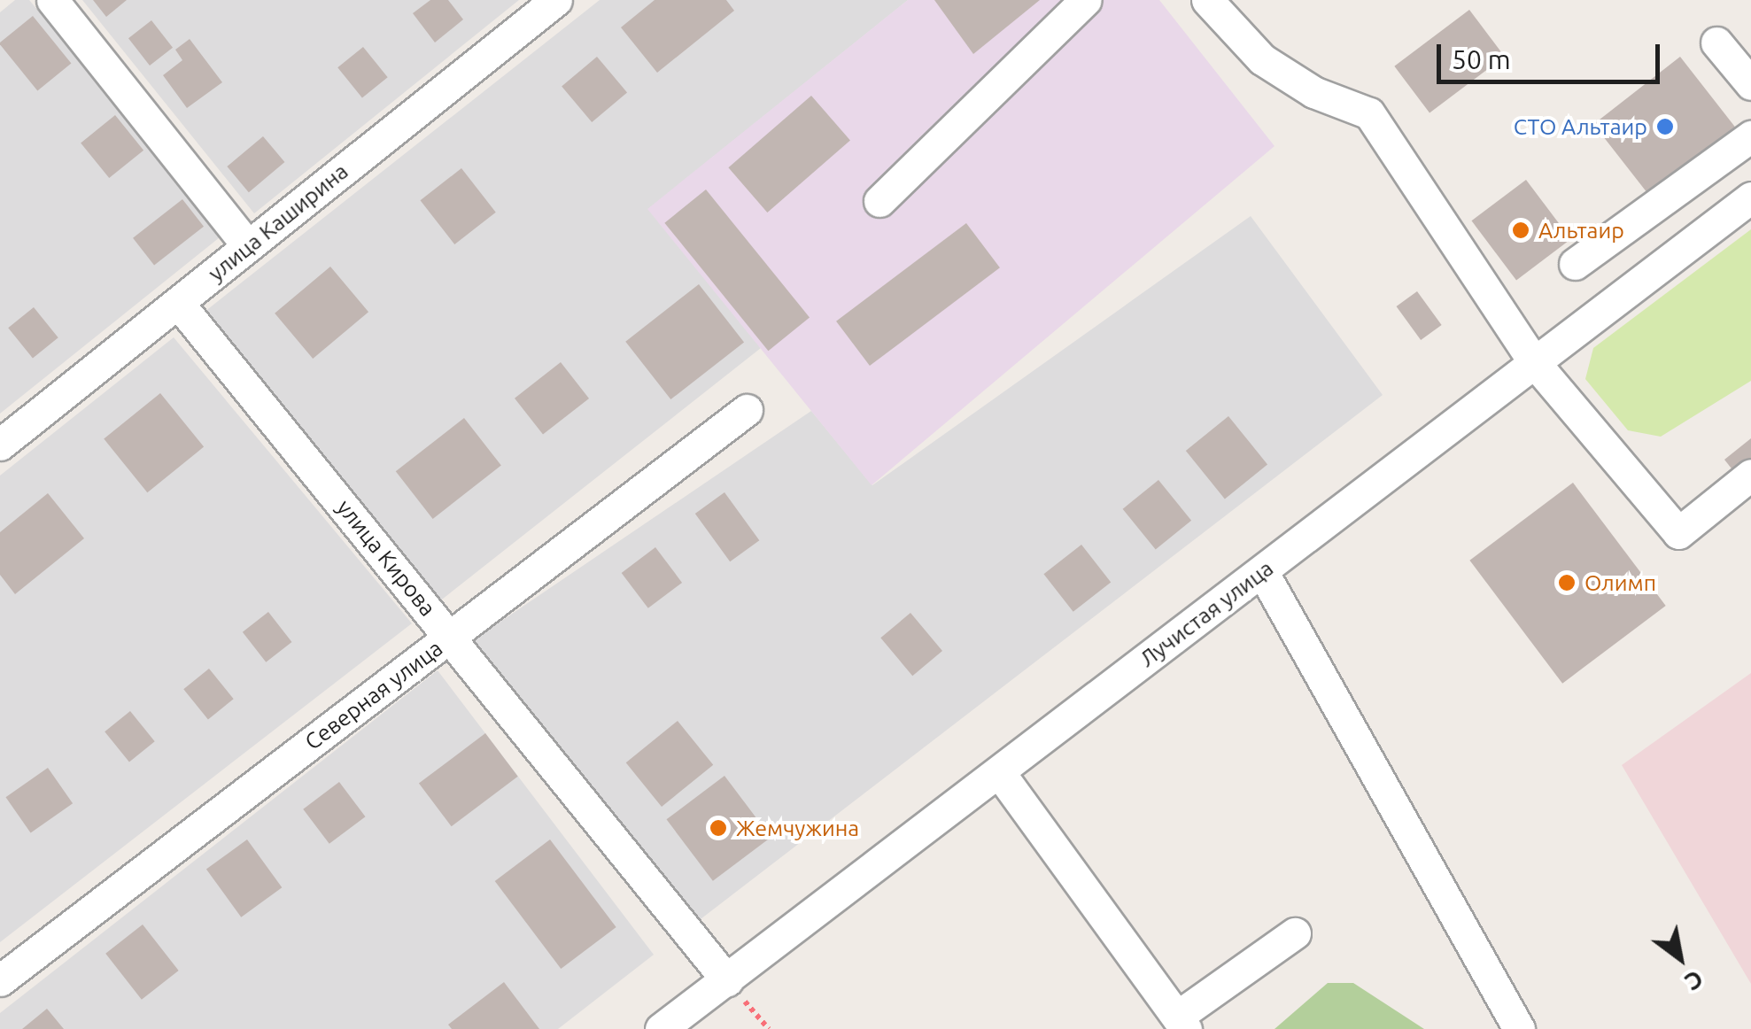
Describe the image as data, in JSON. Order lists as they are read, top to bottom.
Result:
{
  "streets": {
    "street": [
      "улица Каширина",
      "улица Кирова",
      "Лучистая улица",
      "Северная улица"
    ]
  },
  "crossings": [
    ["улица Каширина", "улица Кирова"],
    ["улица Кирова", "Лучистая улица"],
    ["улица Кирова", "Северная улица"]
  ],
  "places": [
    "СТО Альтаир",
    "Альтаир",
    "Олимп",
    "Жемчужина"
  ],
  "scale_bar": "50 m",
  "north": "bottom right"
}
